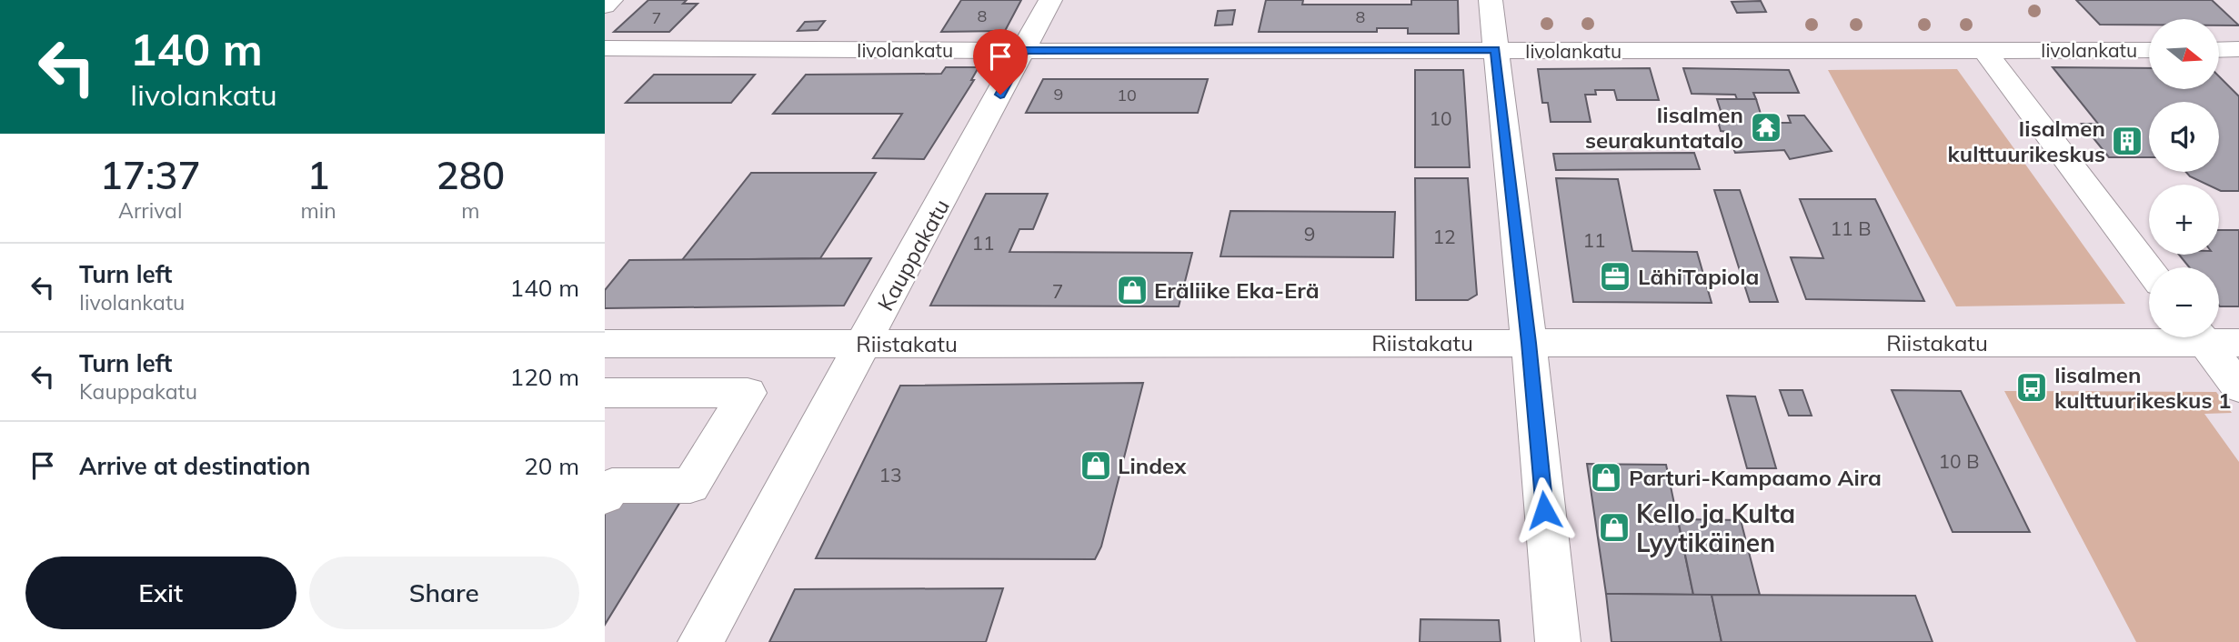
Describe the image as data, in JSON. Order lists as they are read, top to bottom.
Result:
{
  "streets": {
    "street": ["Iivolankatu", "Kauppakatu", "Riistakatu"]
  },
  "crossings": [
    ["Iivolankatu", "Kauppakatu"],
    ["Kauppakatu", "Riistakatu"]
  ],
  "places": {
    "temple": ["Iisalmen seurakuntatalo"],
    "building": ["Iisalmen kulttuurikeskus"],
    "office": ["LähiTapiola"],
    "shop": [
      "Eräliike Eka-Erä",
      "Lindex",
      "Parturi-Kampaamo Aira",
      "Kello ja Kulta Lyytikäinen"
    ],
    "bus stop": ["Iisalmen kulttuurikeskus 1"]
  },
  "house_numbers": [
    "8",
    "8",
    "7",
    "9",
    "10",
    "10",
    "11 B",
    "9",
    "12",
    "11",
    "11",
    "7",
    "10 B",
    "13"
  ],
  "north": "right",
  "page": {
    "turn": ["140 m", "Iivolankatu"],
    "map_buttons": ["+", "−"],
    "eta": [
      "17:37",
      "Arrival",
      "1",
      "min",
      "280",
      "m"
    ],
    "list": [
      {
        "name": "Turn left",
        "note": "Iivolankatu",
        "value": "140 m"
      },
      {
        "name": "Turn left",
        "note": "Kauppakatu",
        "value": "120 m"
      },
      {
        "name": "Arrive at destination",
        "value": "20 m"
      }
    ],
    "buttons": ["Exit", "Share"]
  }
}
